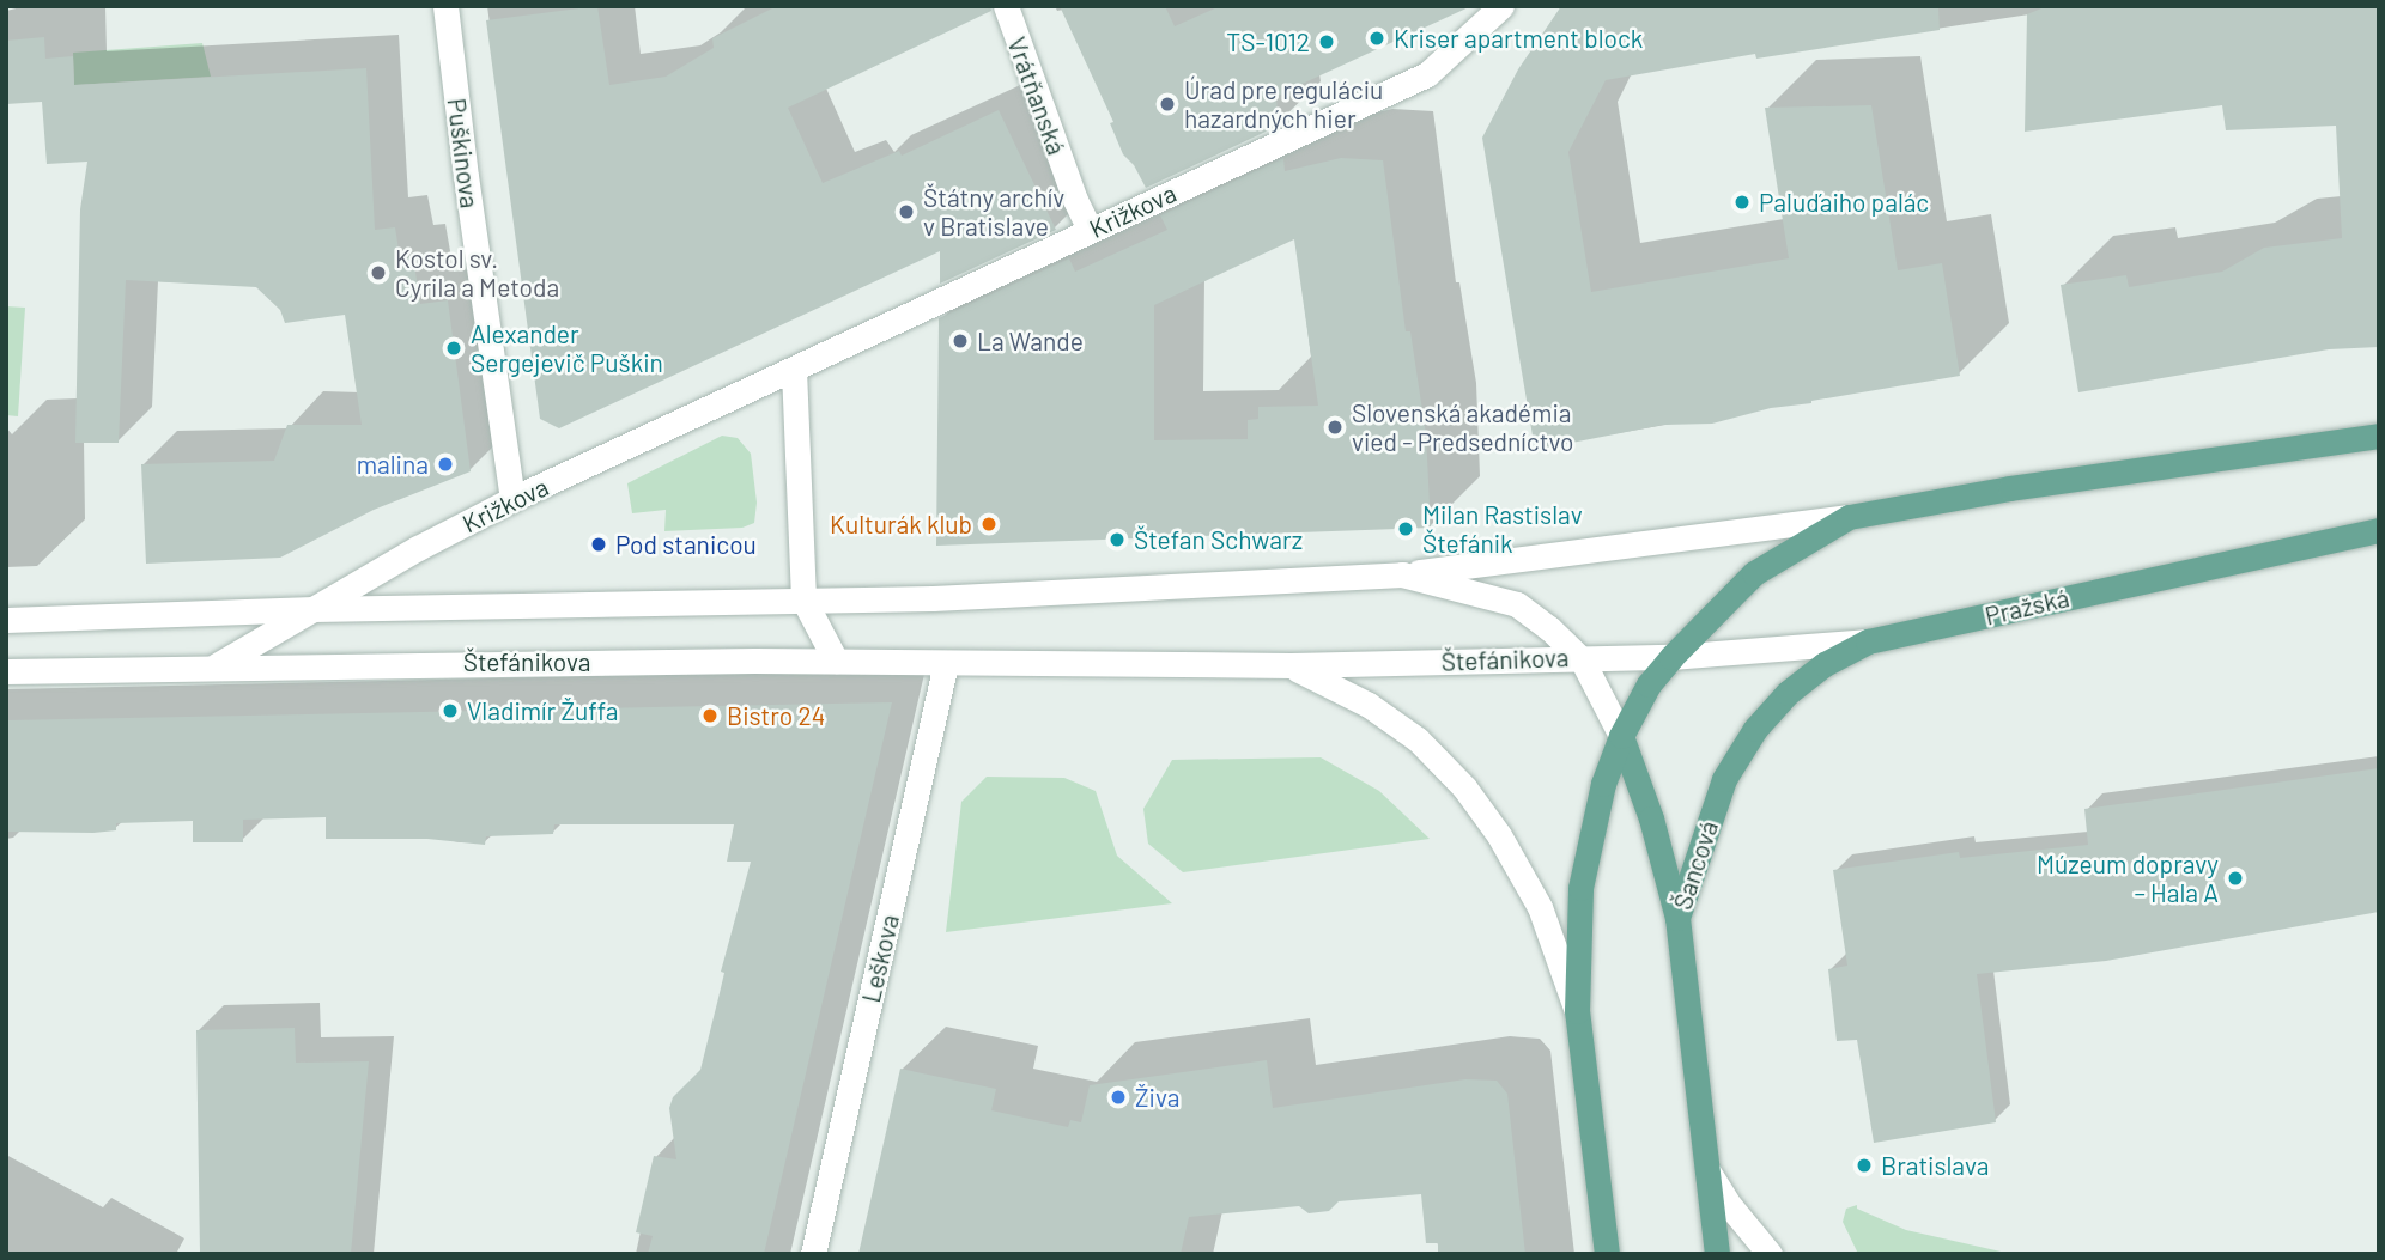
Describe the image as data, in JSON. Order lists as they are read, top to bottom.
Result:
{
  "streets": {
    "main road": [
      "Vrátňanská",
      "Puškinova",
      "Križkova",
      "Pražská",
      "Štefánikova",
      "Šancová",
      "Leškova"
    ]
  },
  "crossings": [
    ["Vrátňanská", "Križkova"],
    ["Puškinova", "Križkova"],
    ["Križkova", "Štefánikova"],
    ["Pražská", "Štefánikova"],
    ["Pražská", "Šancová"],
    ["Štefánikova", "Leškova"]
  ],
  "places": [
    "Kriser apartment block",
    "TS-1012",
    "Úrad pre reguláciu hazardných hier",
    "Paluďaiho palác",
    "Štátny archív v Bratislave",
    "Kostol sv. Cyrila a Metoda",
    "La Wande",
    "Alexander Sergejevič Puškin",
    "Slovenská akadémia vied - Predsedníctvo",
    "malina",
    "Kulturák klub",
    "Milan Rastislav Štefánik",
    "Štefan Schwarz",
    "Pod stanicou",
    "Vladimír Žuffa",
    "Bistro 24",
    "Múzeum dopravy – Hala A",
    "Živa",
    "Bratislava"
  ]
}
